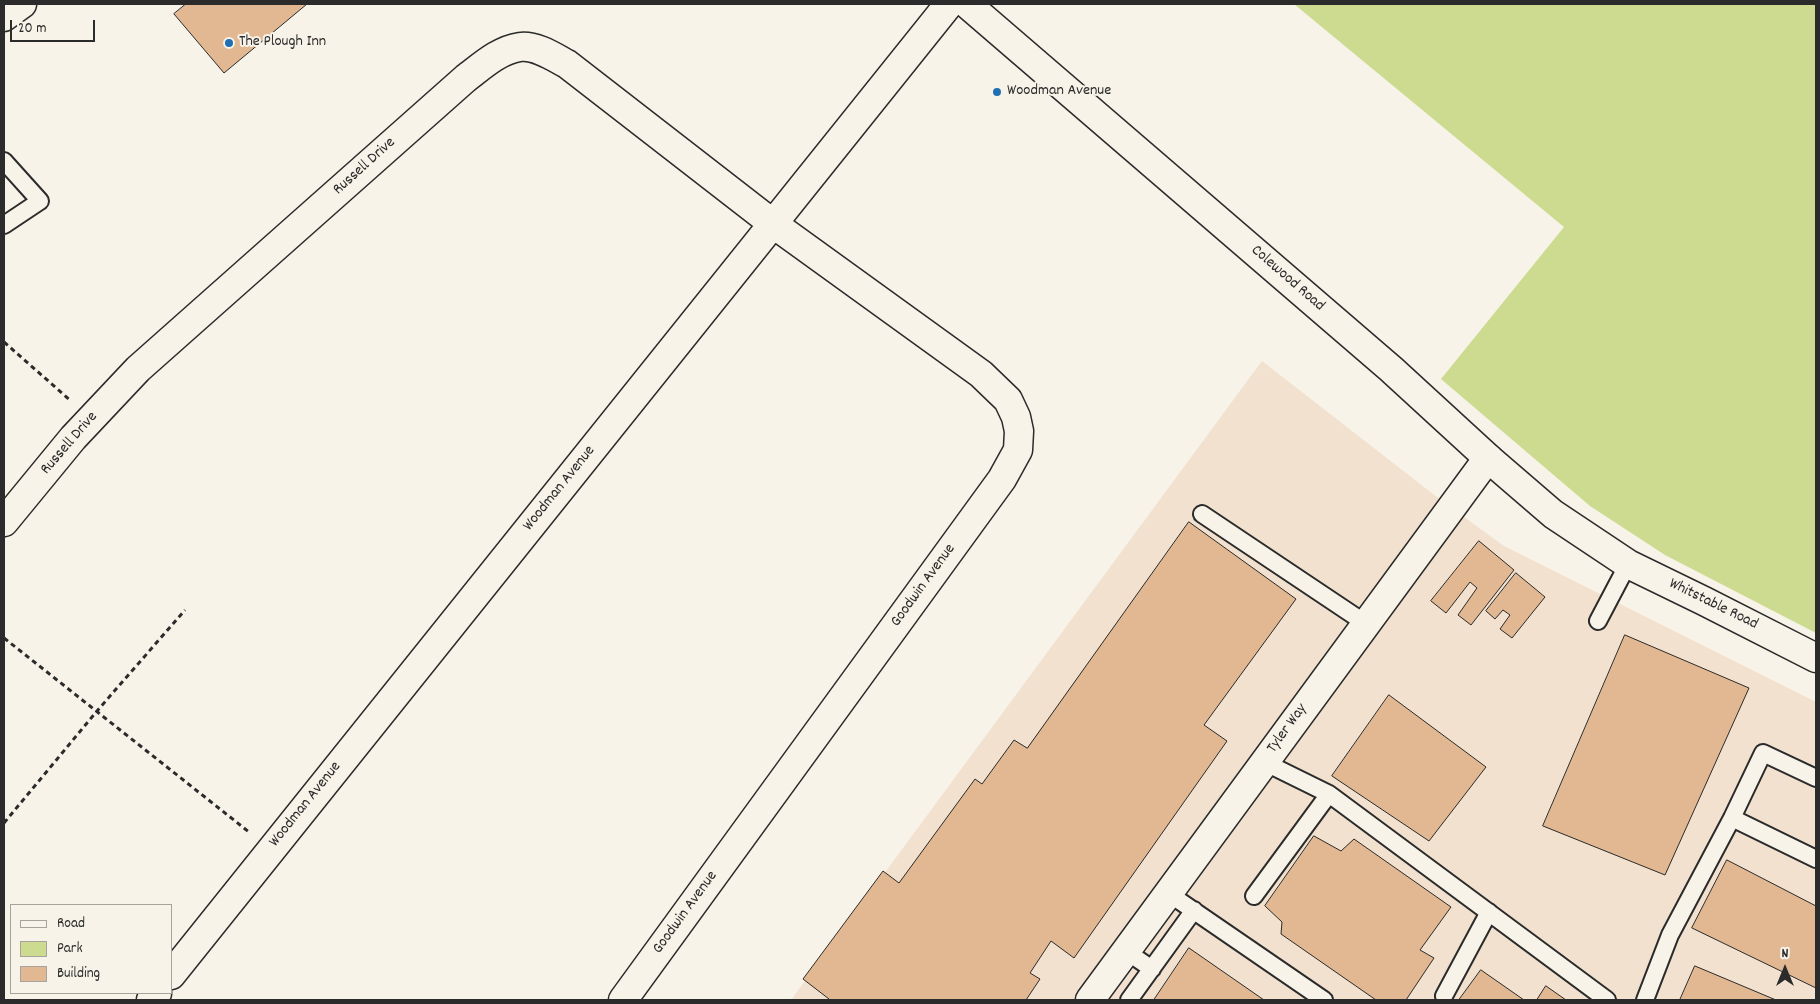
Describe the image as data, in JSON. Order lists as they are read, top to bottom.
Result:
{
  "streets": {
    "street": [
      "Russell Drive",
      "Colewood Road",
      "Woodman Avenue",
      "Goodwin Avenue",
      "Whitstable Road",
      "Tyler Way"
    ]
  },
  "crossings": [
    ["Russell Drive", "Woodman Avenue"],
    ["Russell Drive", "Goodwin Avenue"],
    ["Colewood Road", "Whitstable Road"],
    ["Colewood Road", "Tyler Way"],
    ["Woodman Avenue", "Goodwin Avenue"]
  ],
  "places": ["The Plough Inn", "Woodman Avenue"],
  "legend": ["Road", "Park", "Building"],
  "scale_bar": "20 m",
  "north": "top"
}
